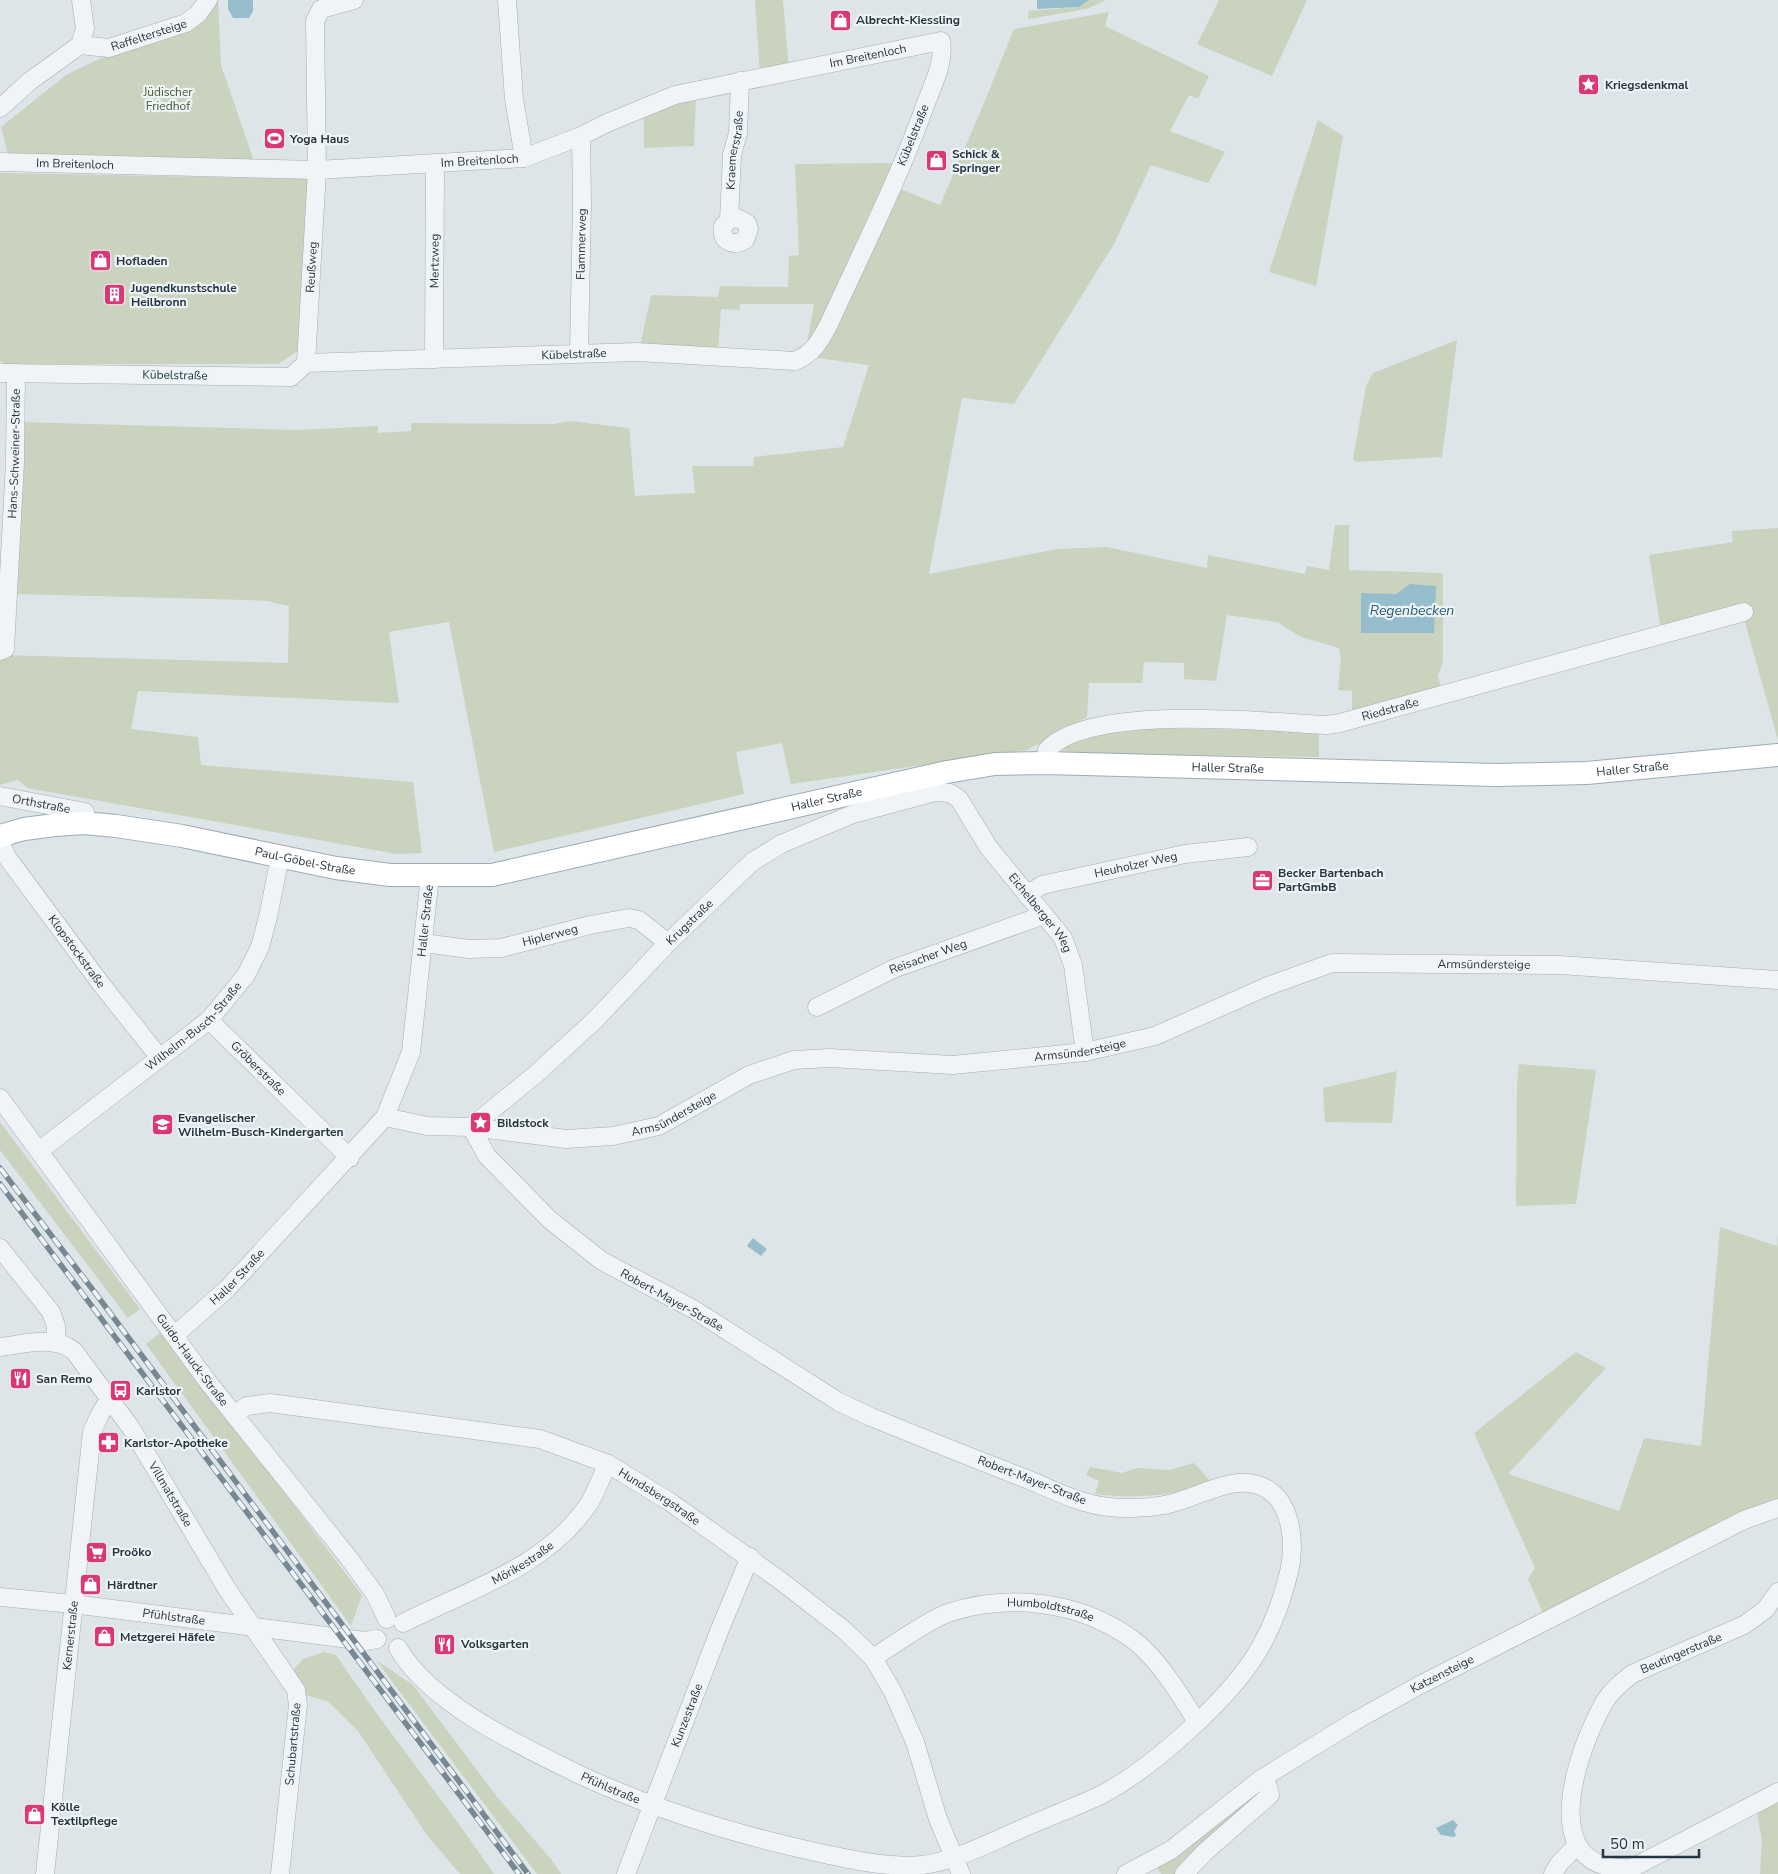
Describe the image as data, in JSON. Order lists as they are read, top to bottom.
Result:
{
  "streets": {
    "main road": ["Haller Straße", "Paul-Göbel-Straße"],
    "street": [
      "Raffeltersteige",
      "Im Breitenloch",
      "Kübelstraße",
      "Kraemerstraße",
      "Flammerweg",
      "Mertzweg",
      "Reußweg",
      "Hans-Schweiner-Straße",
      "Riedstraße",
      "Orthstraße",
      "Heuholzer Weg",
      "Eichelberger Weg",
      "Krugstraße",
      "Hiplerweg",
      "Klopstockstraße",
      "Reisacher Weg",
      "Armsündersteige",
      "Wilhelm-Busch-Straße",
      "Gröberstraße",
      "Robert-Mayer-Straße",
      "Guido-Hauck-Straße",
      "Villmatstraße",
      "Hundsbergstraße",
      "Mörikestraße",
      "Humboldtstraße",
      "Pfühlstraße",
      "Kernerstraße",
      "Beutingerstraße",
      "Katzensteige",
      "Kunzestraße",
      "Schubartstraße"
    ]
  },
  "crossings": [
    ["Im Breitenloch", "Kübelstraße"],
    ["Im Breitenloch", "Kraemerstraße"],
    ["Im Breitenloch", "Flammerweg"],
    ["Im Breitenloch", "Mertzweg"],
    ["Im Breitenloch", "Reußweg"],
    ["Kübelstraße", "Flammerweg"],
    ["Kübelstraße", "Mertzweg"],
    ["Kübelstraße", "Reußweg"],
    ["Kübelstraße", "Hans-Schweiner-Straße"],
    ["Riedstraße", "Haller Straße"],
    ["Haller Straße", "Paul-Göbel-Straße"],
    ["Haller Straße", "Hiplerweg"],
    ["Haller Straße", "Armsündersteige"],
    ["Haller Straße", "Gröberstraße"],
    ["Haller Straße", "Guido-Hauck-Straße"],
    ["Orthstraße", "Paul-Göbel-Straße"],
    ["Paul-Göbel-Straße", "Wilhelm-Busch-Straße"],
    ["Heuholzer Weg", "Eichelberger Weg"],
    ["Eichelberger Weg", "Krugstraße"],
    ["Eichelberger Weg", "Reisacher Weg"],
    ["Eichelberger Weg", "Armsündersteige"],
    ["Krugstraße", "Hiplerweg"],
    ["Krugstraße", "Armsündersteige"],
    ["Krugstraße", "Robert-Mayer-Straße"],
    ["Klopstockstraße", "Wilhelm-Busch-Straße"],
    ["Armsündersteige", "Robert-Mayer-Straße"],
    ["Wilhelm-Busch-Straße", "Gröberstraße"],
    ["Wilhelm-Busch-Straße", "Guido-Hauck-Straße"],
    ["Robert-Mayer-Straße", "Hundsbergstraße"],
    ["Robert-Mayer-Straße", "Humboldtstraße"],
    ["Robert-Mayer-Straße", "Pfühlstraße"],
    ["Guido-Hauck-Straße", "Hundsbergstraße"],
    ["Guido-Hauck-Straße", "Mörikestraße"],
    ["Guido-Hauck-Straße", "Pfühlstraße"],
    ["Villmatstraße", "Pfühlstraße"],
    ["Villmatstraße", "Kernerstraße"],
    ["Villmatstraße", "Schubartstraße"],
    ["Hundsbergstraße", "Mörikestraße"],
    ["Hundsbergstraße", "Humboldtstraße"],
    ["Hundsbergstraße", "Pfühlstraße"],
    ["Hundsbergstraße", "Kunzestraße"],
    ["Mörikestraße", "Pfühlstraße"],
    ["Pfühlstraße", "Kernerstraße"],
    ["Pfühlstraße", "Kunzestraße"],
    ["Pfühlstraße", "Schubartstraße"]
  ],
  "water": ["Regenbecken"],
  "parks": ["Jüdischer Friedhof"],
  "places": {
    "shop": [
      "Albrecht-Kiessling",
      "Schick & Springer",
      "Hofladen",
      "Härdtner",
      "Metzgerei Häfele",
      "Kölle Textilpflege"
    ],
    "place": ["Kriegsdenkmal", "Bildstock"],
    "sports": ["Yoga Haus"],
    "building": ["Jugendkunstschule Heilbronn"],
    "office": ["Becker Bartenbach PartGmbB"],
    "school or university": ["Evangelischer Wilhelm-Busch-Kindergarten"],
    "restaurant": ["San Remo", "Volksgarten"],
    "bus stop": ["Karlstor"],
    "pharmacy": ["Karlstor-Apotheke"],
    "supermarket": ["Proöko"]
  },
  "scale_bar": "50 m"
}
